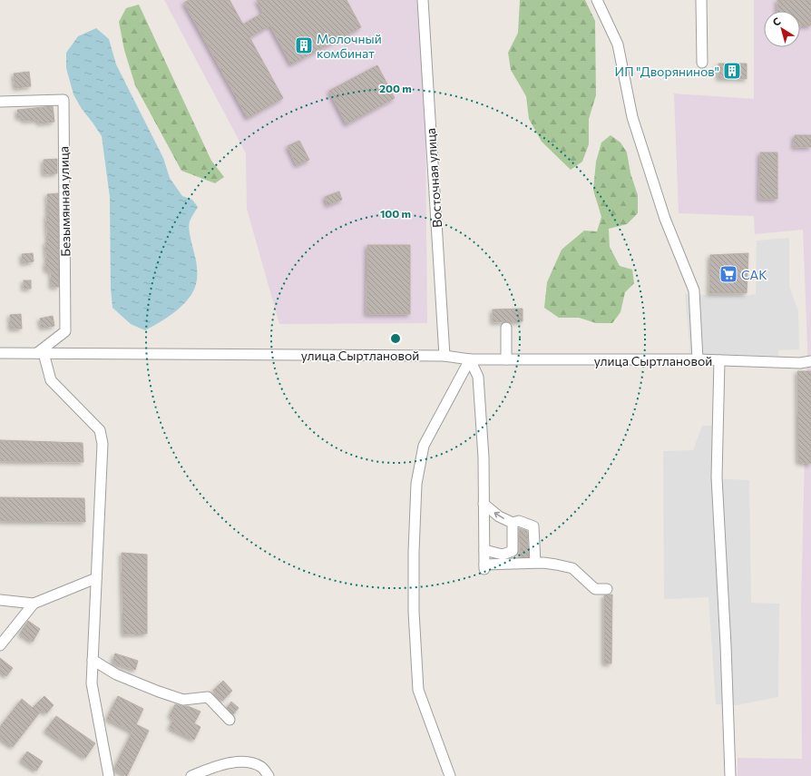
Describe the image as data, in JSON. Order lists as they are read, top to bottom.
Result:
{
  "streets": {
    "street": ["Восточная улица", "Безымянная улица", "улица Сыртлановой"]
  },
  "crossings": [
    ["Восточная улица", "улица Сыртлановой"],
    ["Безымянная улица", "улица Сыртлановой"]
  ],
  "places": {
    "building": ["Молочный комбинат", "ИП \"Дворянинов\""],
    "supermarket": ["САК"]
  },
  "north": "top left",
  "rings": ["200 m", "100 m"]
}
